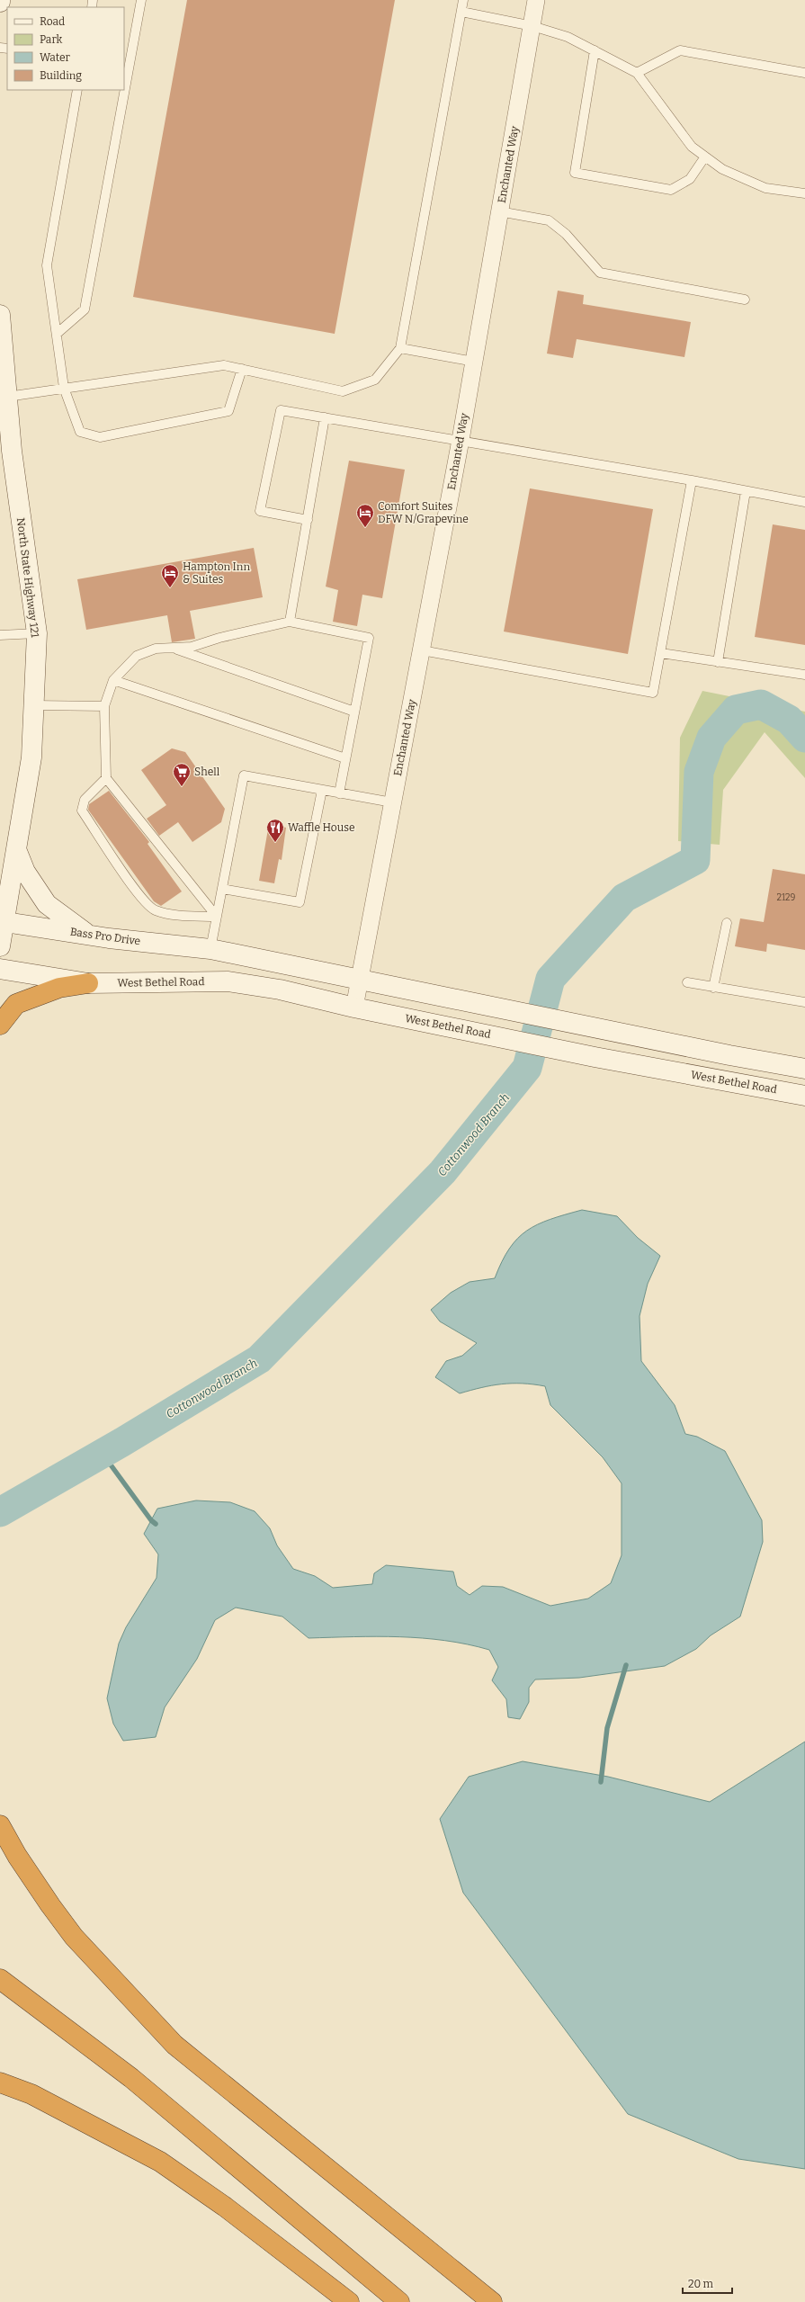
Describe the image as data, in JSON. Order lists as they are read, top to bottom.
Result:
{
  "streets": {
    "main road": ["North State Highway 121", "Bass Pro Drive", "West Bethel Road"],
    "street": ["Enchanted Way"]
  },
  "crossings": [
    ["Enchanted Way", "West Bethel Road"],
    ["North State Highway 121", "Bass Pro Drive"]
  ],
  "water": ["Cottonwood Branch"],
  "places": {
    "hotel": ["Comfort Suites DFW N/Grapevine", "Hampton Inn & Suites"],
    "supermarket": ["Shell"],
    "restaurant": ["Waffle House"]
  },
  "house_numbers": ["2129"],
  "legend": [
    "Road",
    "Park",
    "Water",
    "Building"
  ],
  "scale_bar": "20 m"
}
